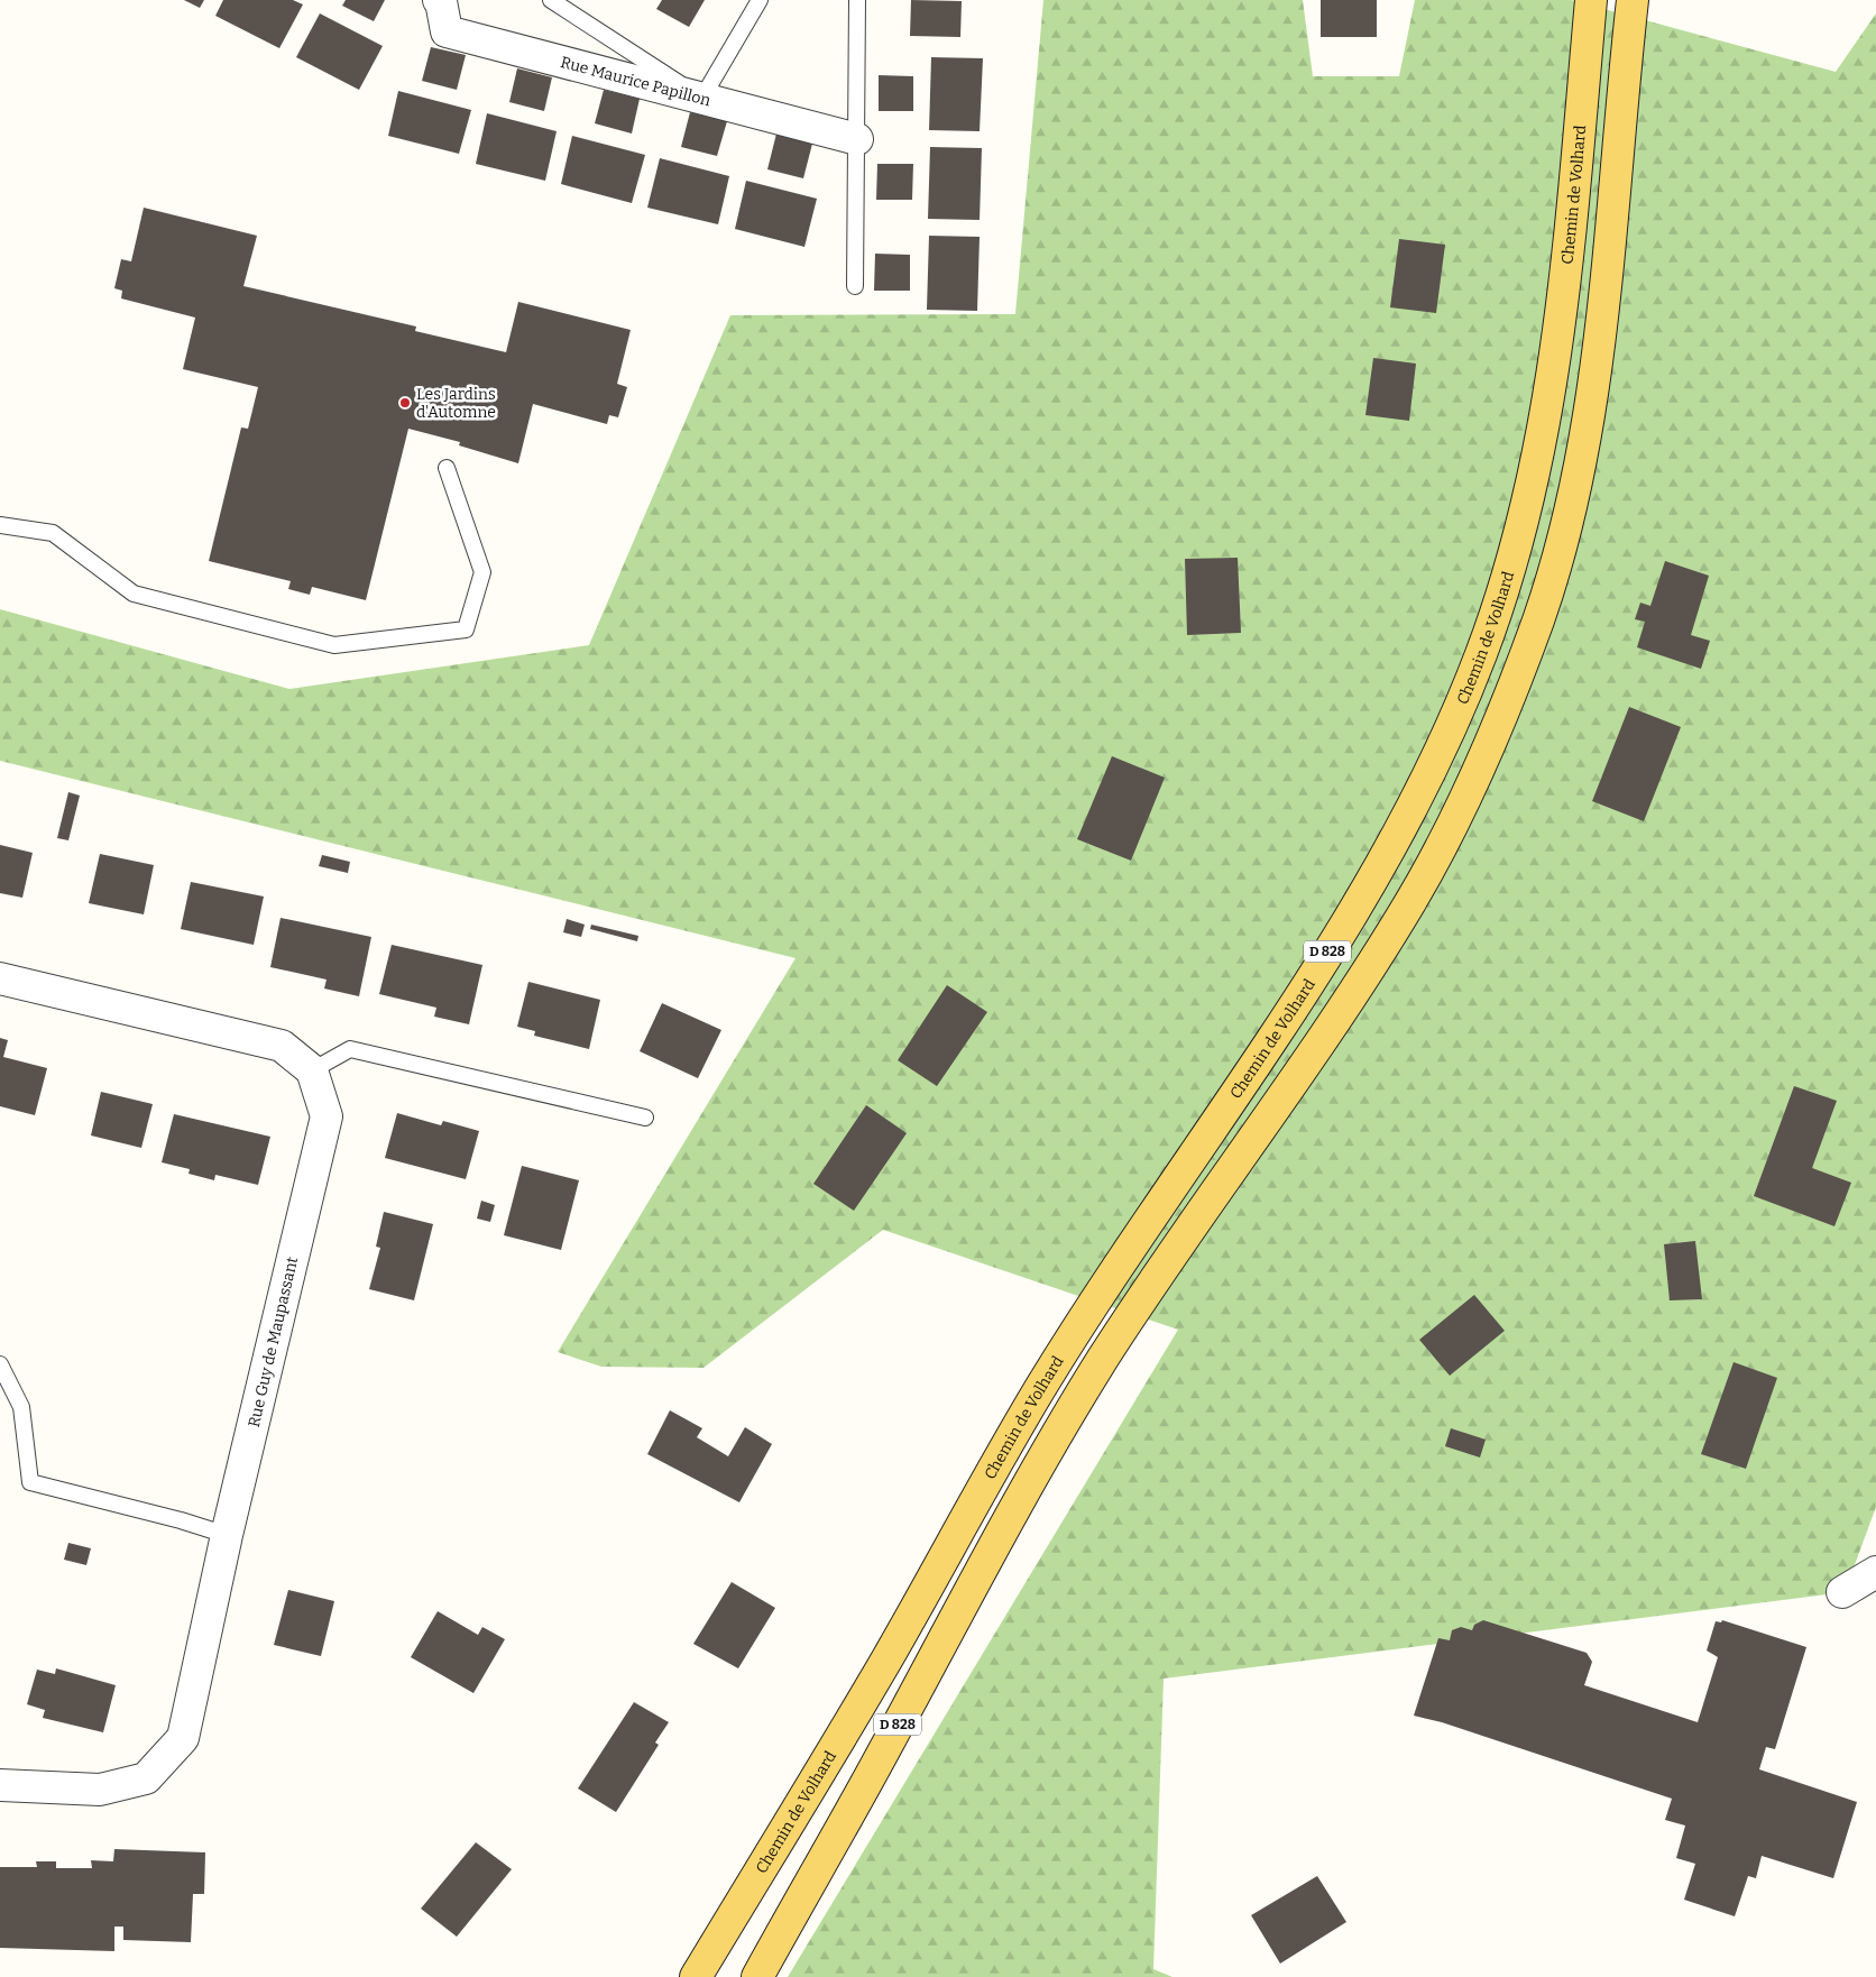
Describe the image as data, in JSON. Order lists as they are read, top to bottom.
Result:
{
  "streets": {
    "main road": ["Chemin de Volhard", "D 828"],
    "street": ["Rue Maurice Papillon", "Rue Guy de Maupassant"]
  },
  "places": ["Les Jardins d'Automne"]
}
